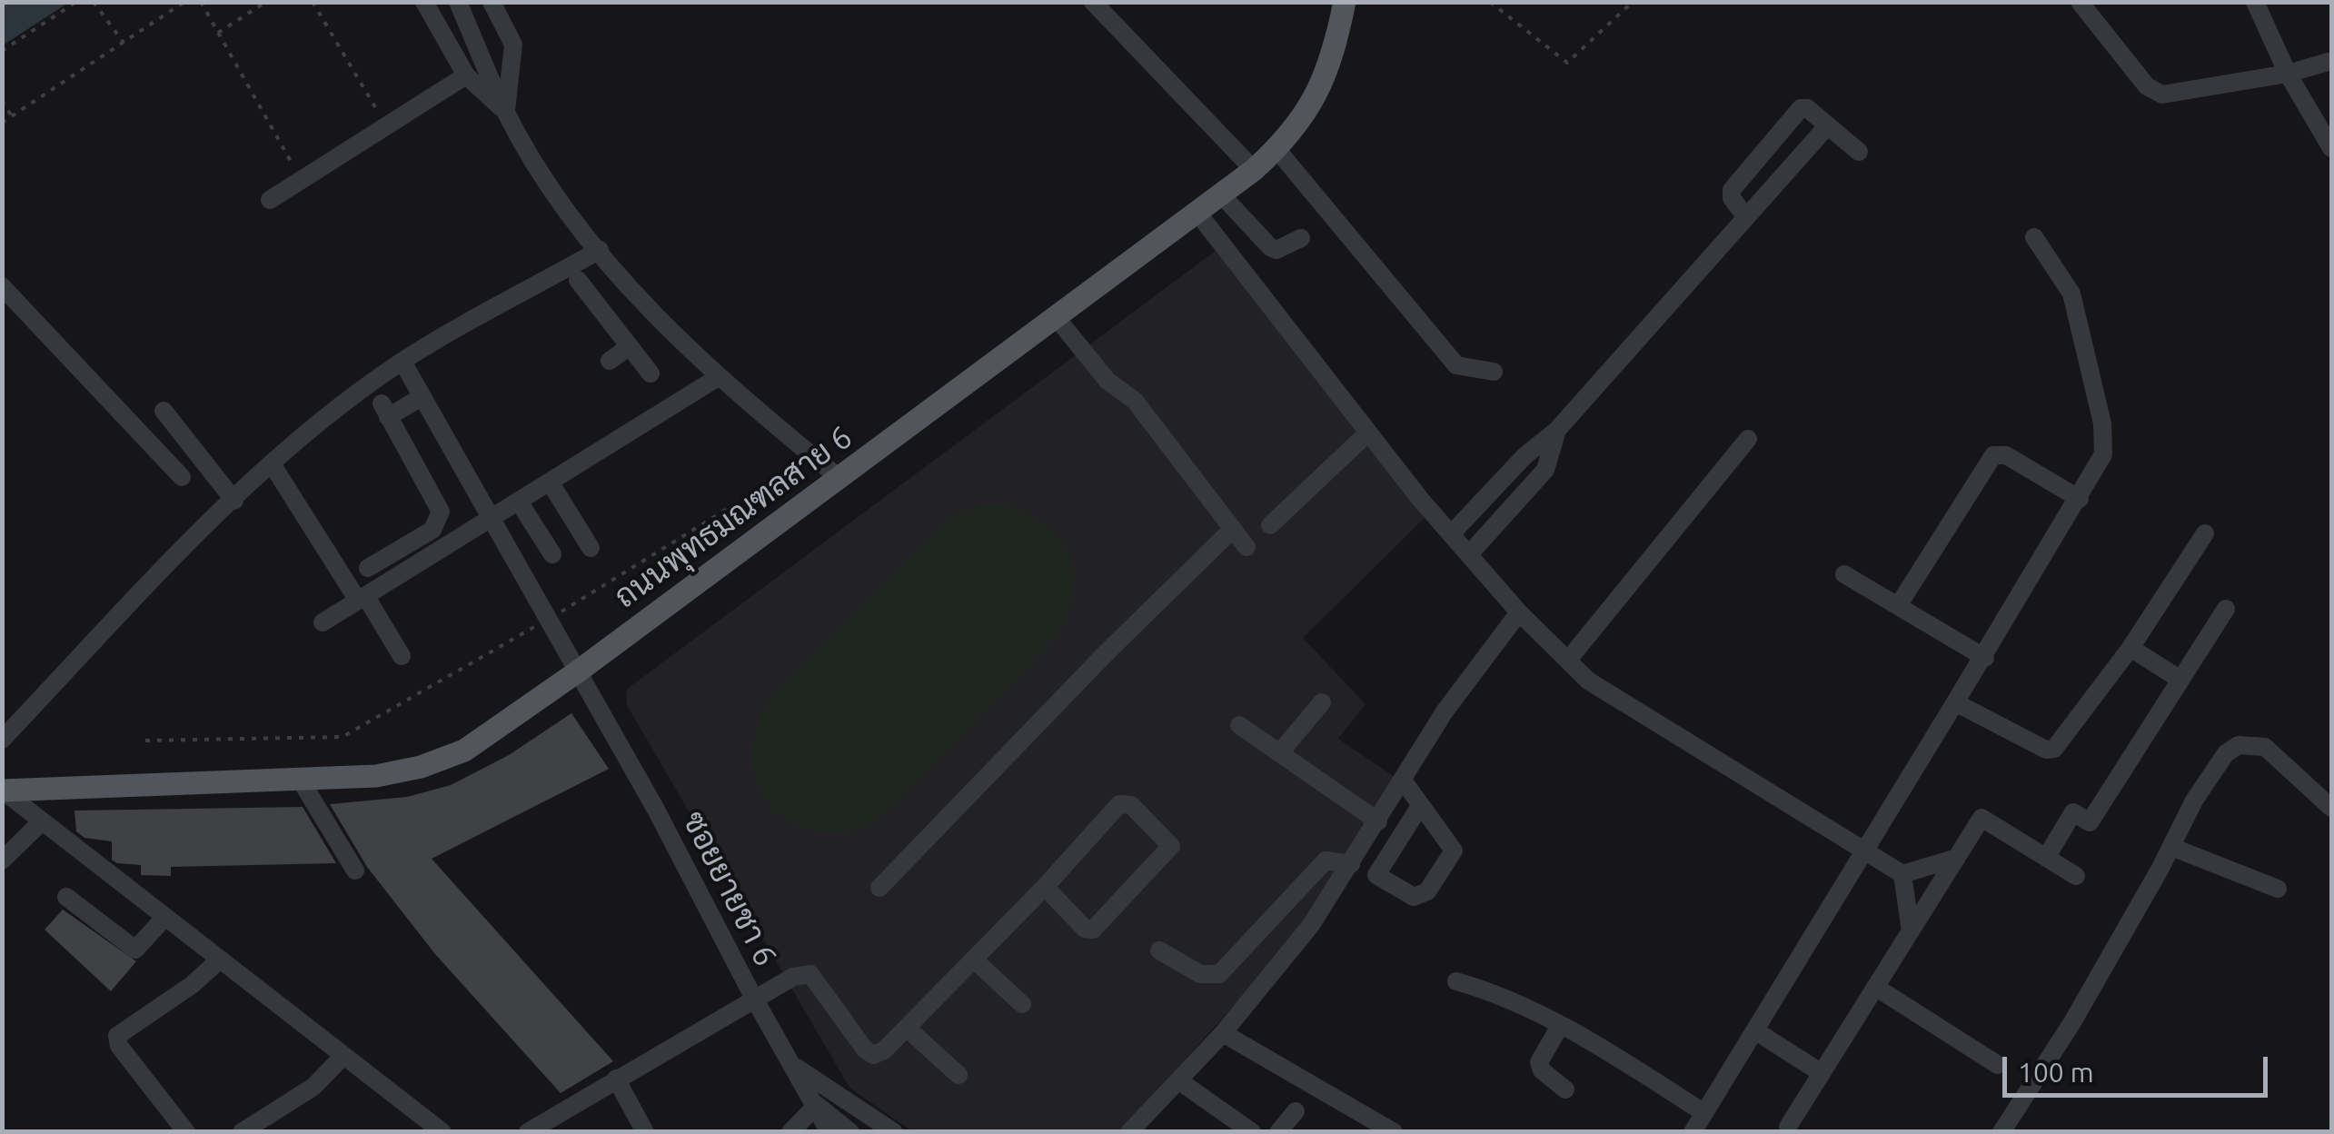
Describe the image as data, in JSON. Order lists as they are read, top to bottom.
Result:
{
  "streets": {
    "main road": ["ถนนพุทธมณฑลสาย 6"],
    "street": ["ซอยยายชา 6"]
  },
  "crossings": [
    ["ถนนพุทธมณฑลสาย 6", "ซอยยายชา 6"]
  ],
  "scale_bar": "100 m"
}
